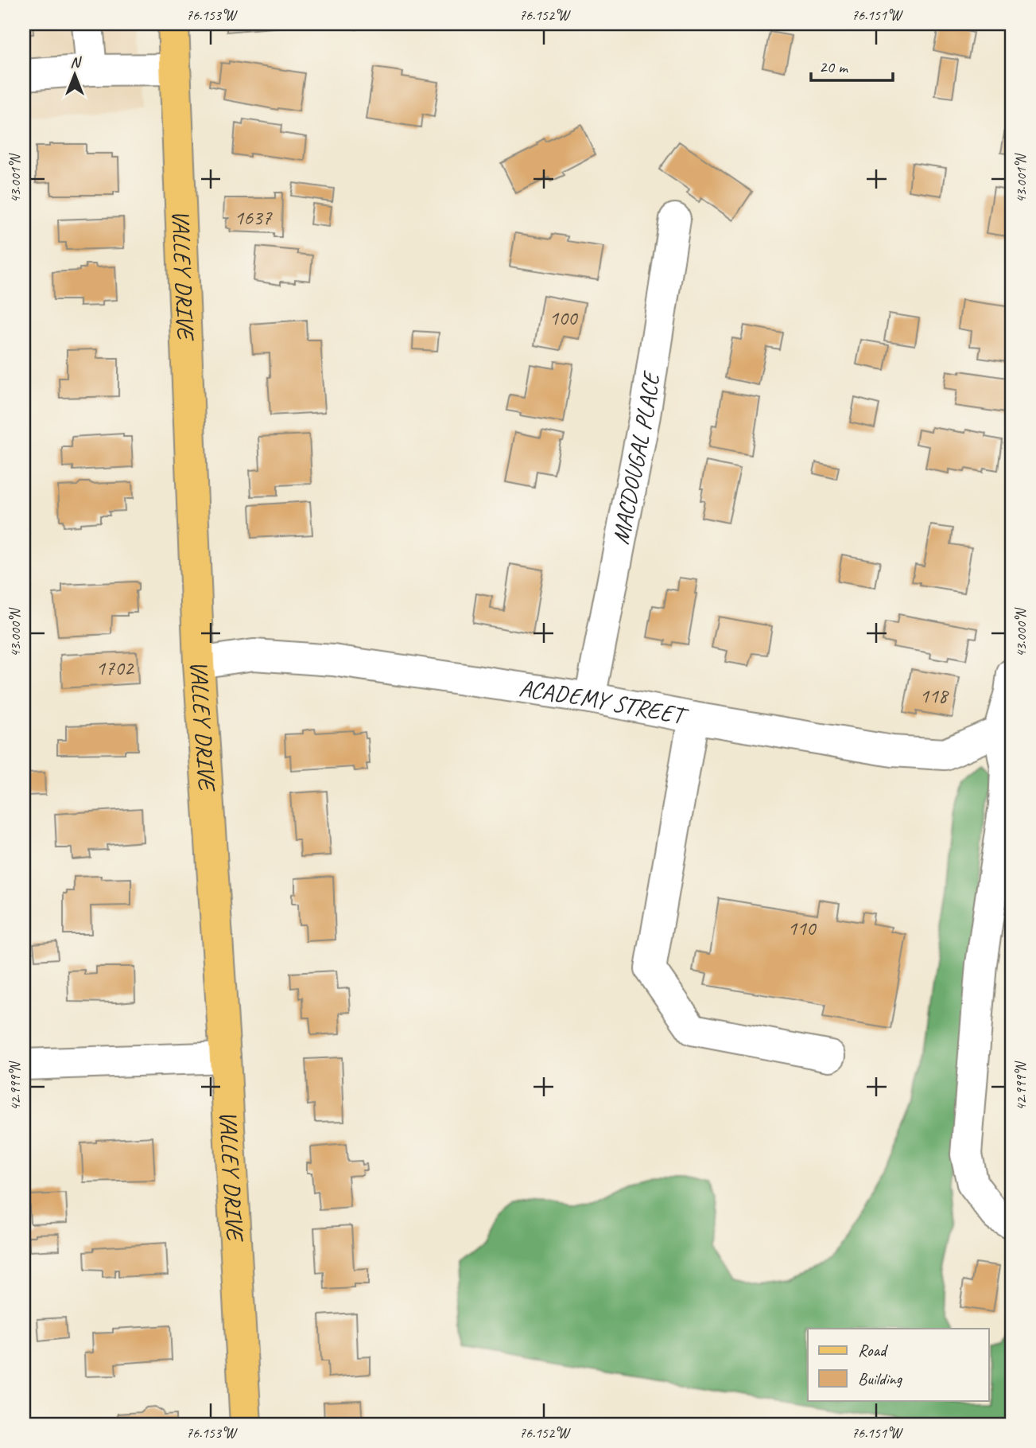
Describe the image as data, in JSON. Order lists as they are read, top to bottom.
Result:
{
  "streets": {
    "main road": ["VALLEY DRIVE"],
    "street": ["MACDOUGAL PLACE", "ACADEMY STREET"]
  },
  "crossings": [
    ["VALLEY DRIVE", "ACADEMY STREET"],
    ["MACDOUGAL PLACE", "ACADEMY STREET"]
  ],
  "house_numbers": [
    "1637",
    "100",
    "1702",
    "118",
    "110"
  ],
  "legend": ["Road", "Building"],
  "scale_bar": "20 m",
  "north": "top",
  "coordinates": [
    "76.153°W",
    "76.152°W",
    "76.151°W",
    "43.001°N",
    "43.000°N",
    "42.999°N"
  ]
}
